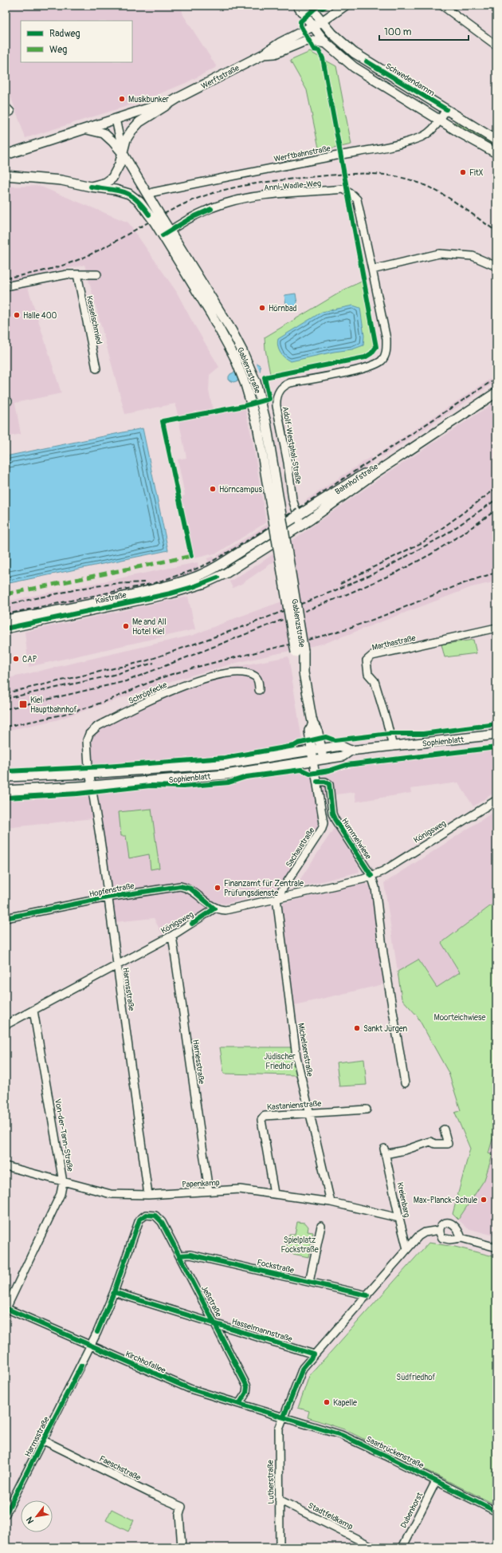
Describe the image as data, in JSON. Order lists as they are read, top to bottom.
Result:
{
  "streets": {
    "main road": [
      "Werftstraße",
      "Schwedendamm",
      "Gablenzstraße",
      "Bahnhofstraße",
      "Kaistraße",
      "Sophienblatt"
    ],
    "street": [
      "Werftbahnstraße",
      "Anni-Wadle-Weg",
      "Kesselschmied",
      "Adolf-Westphal-Straße",
      "Marthastraße",
      "Schröpfecke",
      "Königsweg",
      "Hummelwiese",
      "Sachaustraße",
      "Hopfenstraße",
      "Harmsstraße",
      "Michelsenstraße",
      "Harriesstraße",
      "Kastanienstraße",
      "Von-der-Tann-Straße",
      "Papenkamp",
      "Kreienbarg",
      "Fockstraße",
      "Jeßstraße",
      "Hasselmannstraße",
      "Kirchhofallee",
      "Saarbrückenstraße",
      "Faeschstraße",
      "Lutherstraße",
      "Dubenhorst",
      "Stadtfeldkamp"
    ]
  },
  "crossings": [
    ["Werftstraße", "Gablenzstraße"],
    ["Schwedendamm", "Werftbahnstraße"],
    ["Werftbahnstraße", "Gablenzstraße"],
    ["Anni-Wadle-Weg", "Gablenzstraße"],
    ["Anni-Wadle-Weg", "Adolf-Westphal-Straße"],
    ["Gablenzstraße", "Sophienblatt"],
    ["Adolf-Westphal-Straße", "Bahnhofstraße"],
    ["Adolf-Westphal-Straße", "Kaistraße"],
    ["Bahnhofstraße", "Kaistraße"],
    ["Marthastraße", "Sophienblatt"],
    ["Schröpfecke", "Sophienblatt"],
    ["Schröpfecke", "Harmsstraße"],
    ["Sophienblatt", "Harmsstraße"],
    ["Königsweg", "Hummelwiese"],
    ["Königsweg", "Sachaustraße"],
    ["Königsweg", "Hopfenstraße"],
    ["Königsweg", "Harmsstraße"],
    ["Königsweg", "Michelsenstraße"],
    ["Königsweg", "Harriesstraße"],
    ["Königsweg", "Von-der-Tann-Straße"],
    ["Hummelwiese", "Sachaustraße"],
    ["Sachaustraße", "Michelsenstraße"],
    ["Hopfenstraße", "Harmsstraße"],
    ["Harmsstraße", "Papenkamp"],
    ["Harmsstraße", "Jeßstraße"],
    ["Harmsstraße", "Hasselmannstraße"],
    ["Harmsstraße", "Kirchhofallee"],
    ["Harmsstraße", "Faeschstraße"],
    ["Michelsenstraße", "Kastanienstraße"],
    ["Michelsenstraße", "Papenkamp"],
    ["Harriesstraße", "Papenkamp"],
    ["Kastanienstraße", "Papenkamp"],
    ["Von-der-Tann-Straße", "Papenkamp"],
    ["Von-der-Tann-Straße", "Kirchhofallee"],
    ["Papenkamp", "Kreienbarg"],
    ["Kreienbarg", "Lutherstraße"],
    ["Fockstraße", "Jeßstraße"],
    ["Fockstraße", "Lutherstraße"],
    ["Jeßstraße", "Hasselmannstraße"],
    ["Jeßstraße", "Kirchhofallee"],
    ["Hasselmannstraße", "Lutherstraße"],
    ["Kirchhofallee", "Saarbrückenstraße"],
    ["Kirchhofallee", "Lutherstraße"],
    ["Saarbrückenstraße", "Lutherstraße"],
    ["Saarbrückenstraße", "Dubenhorst"],
    ["Lutherstraße", "Stadtfeldkamp"]
  ],
  "parks": [
    "Moorteichwiese",
    "Jüdischer Friedhof",
    "Spielplatz Fockstraße",
    "Südfriedhof"
  ],
  "places": {
    "other": [
      "Musikbunker",
      "FitX",
      "Hörnbad",
      "Halle 400",
      "Hörncampus",
      "Me and All Hotel Kiel",
      "CAP",
      "Finanzamt für Zentrale Prüfungsdienste",
      "Sankt Jürgen",
      "Max-Planck-Schule",
      "Kapelle"
    ],
    "transit": ["Kiel Hauptbahnhof"]
  },
  "legend": ["Radweg", "Weg"],
  "scale_bar": "100 m",
  "north": "bottom left"
}
